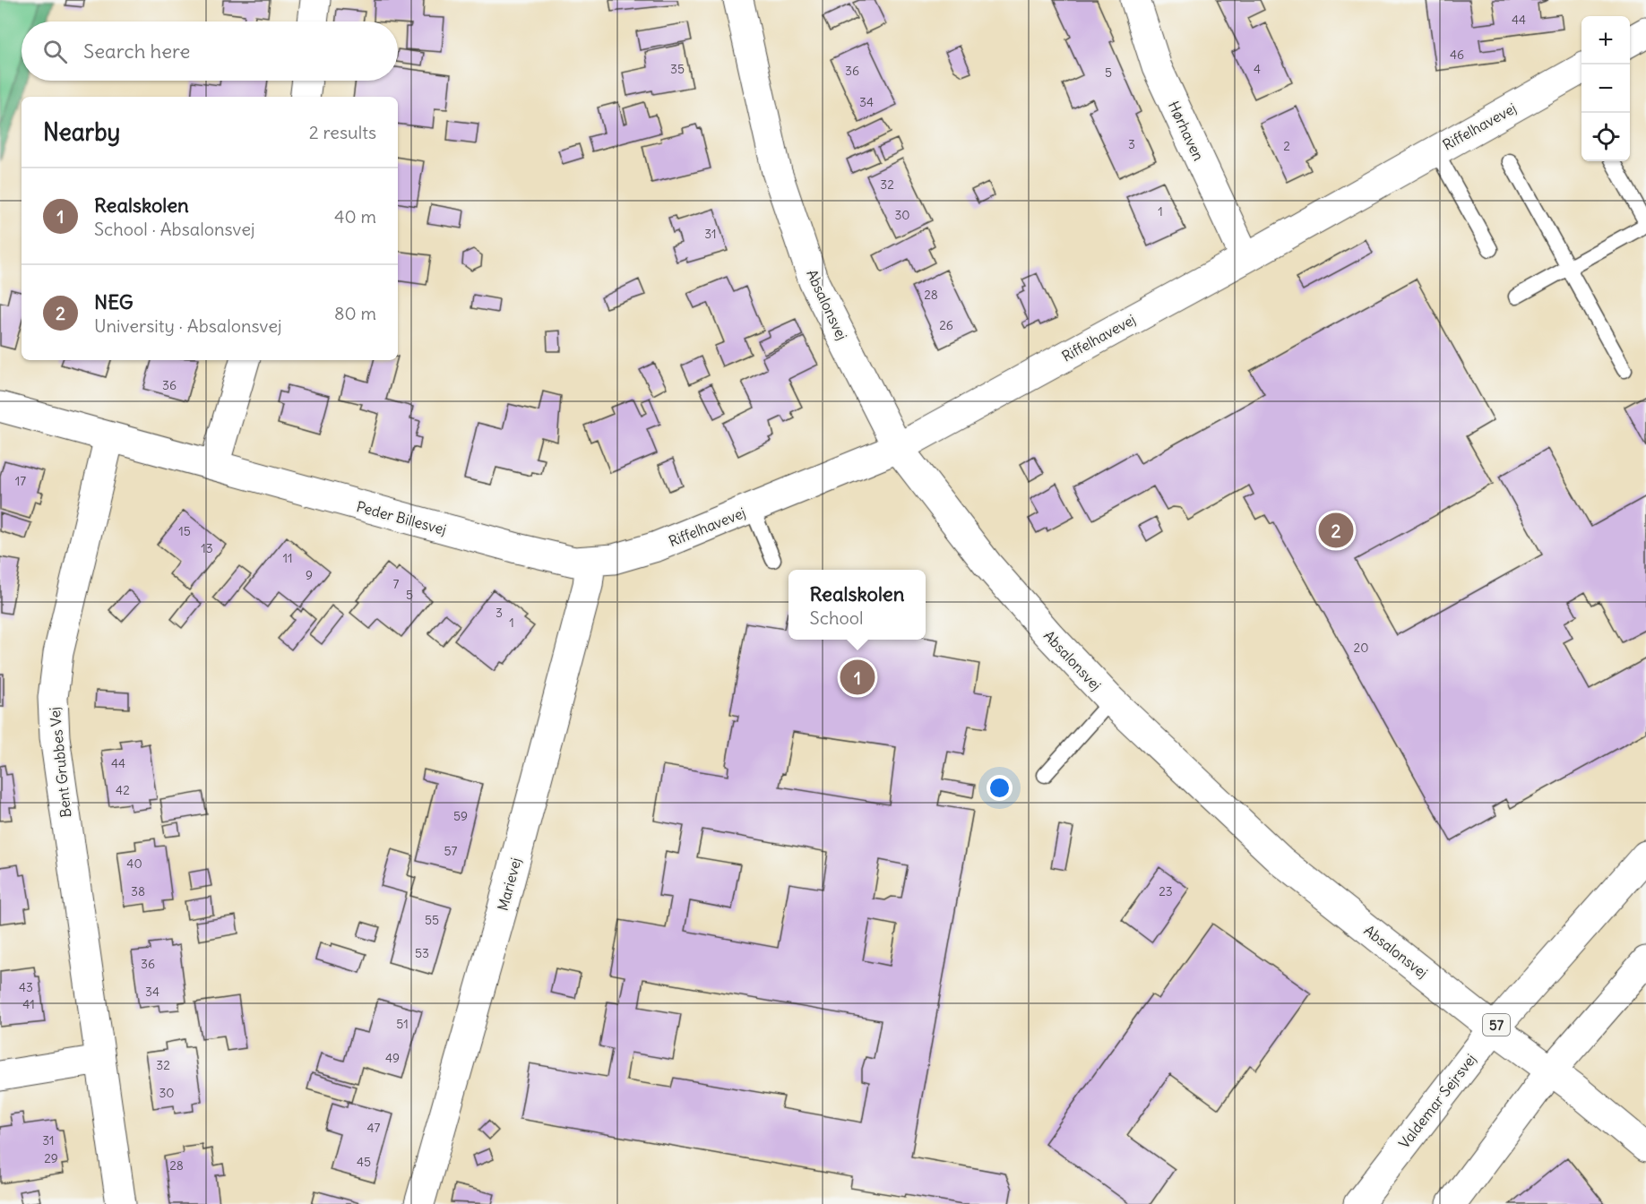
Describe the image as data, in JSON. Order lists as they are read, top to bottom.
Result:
{
  "streets": {
    "street": [
      "Riffelhavevej",
      "Hørhaven",
      "Absalonsvej",
      "Peder Billesvej",
      "Bent Grubbes Vej",
      "Marievej",
      "57",
      "Valdemar Sejrsvej"
    ]
  },
  "crossings": [
    ["Riffelhavevej", "Hørhaven"],
    ["Riffelhavevej", "Absalonsvej"],
    ["Riffelhavevej", "Peder Billesvej"],
    ["Riffelhavevej", "Marievej"],
    ["Absalonsvej", "Valdemar Sejrsvej"],
    ["Peder Billesvej", "Bent Grubbes Vej"],
    ["Peder Billesvej", "Marievej"]
  ],
  "house_numbers": [
    "44",
    "46",
    "35",
    "4",
    "36",
    "5",
    "34",
    "3",
    "2",
    "32",
    "1",
    "30",
    "31",
    "28",
    "26",
    "36",
    "17",
    "15",
    "13",
    "11",
    "9",
    "7",
    "5",
    "3",
    "1",
    "20",
    "44",
    "42",
    "59",
    "57",
    "40",
    "38",
    "23",
    "55",
    "53",
    "36",
    "43",
    "34",
    "41",
    "51",
    "49",
    "32",
    "30",
    "47",
    "31",
    "29",
    "45",
    "28"
  ],
  "page": {
    "map_buttons": ["+", "−"],
    "search": "Search here",
    "heading": ["Nearby", "2 results"],
    "list": [
      {
        "mark": "1",
        "name": "Realskolen",
        "note": "School · Absalonsvej",
        "value": "40 m"
      },
      {
        "mark": "2",
        "name": "NEG",
        "note": "University · Absalonsvej",
        "value": "80 m"
      }
    ],
    "pins": ["2", "1"],
    "popup": ["Realskolen", "School"]
  }
}
